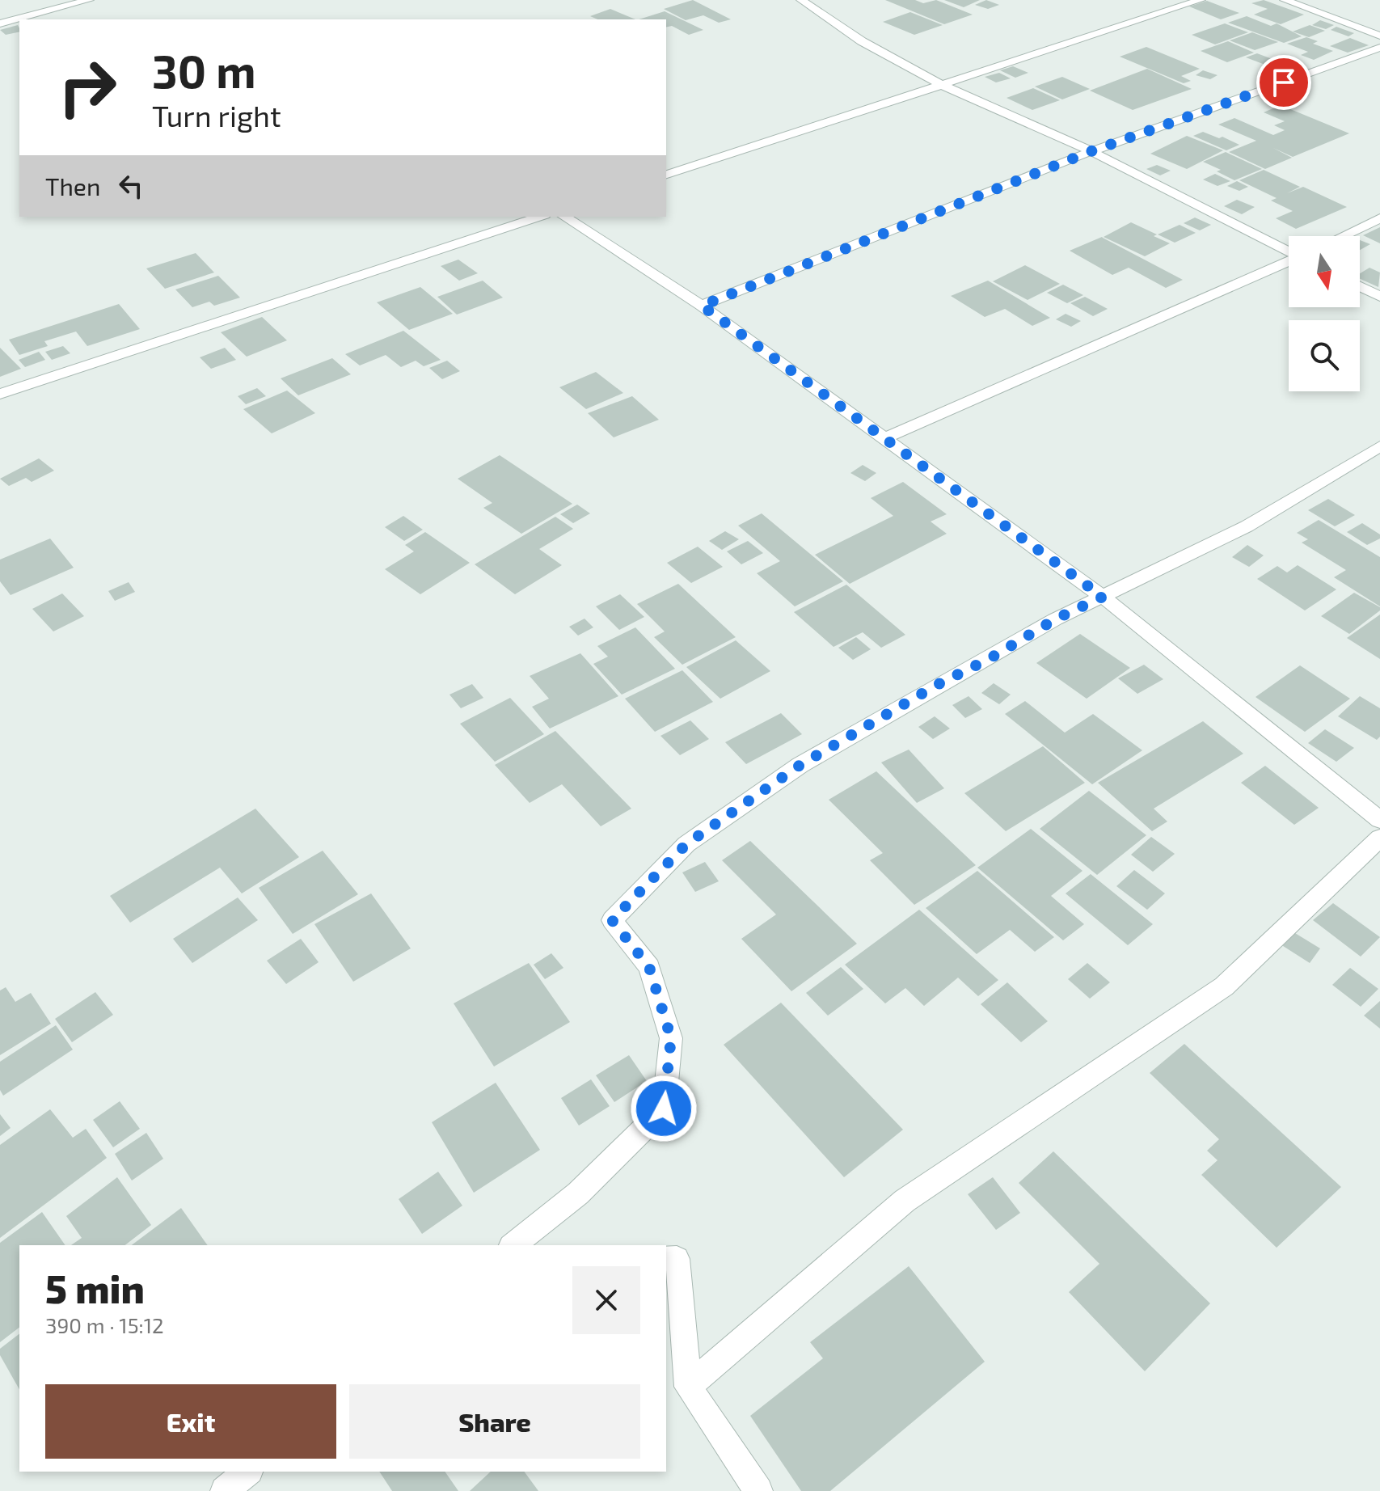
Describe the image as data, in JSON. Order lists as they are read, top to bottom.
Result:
{
  "north": "bottom",
  "page": {
    "turn": ["30 m", "Turn right"],
    "then": "Then",
    "heading": ["5 min", "390 m · 15:12"],
    "buttons": ["Exit", "Share"]
  }
}
